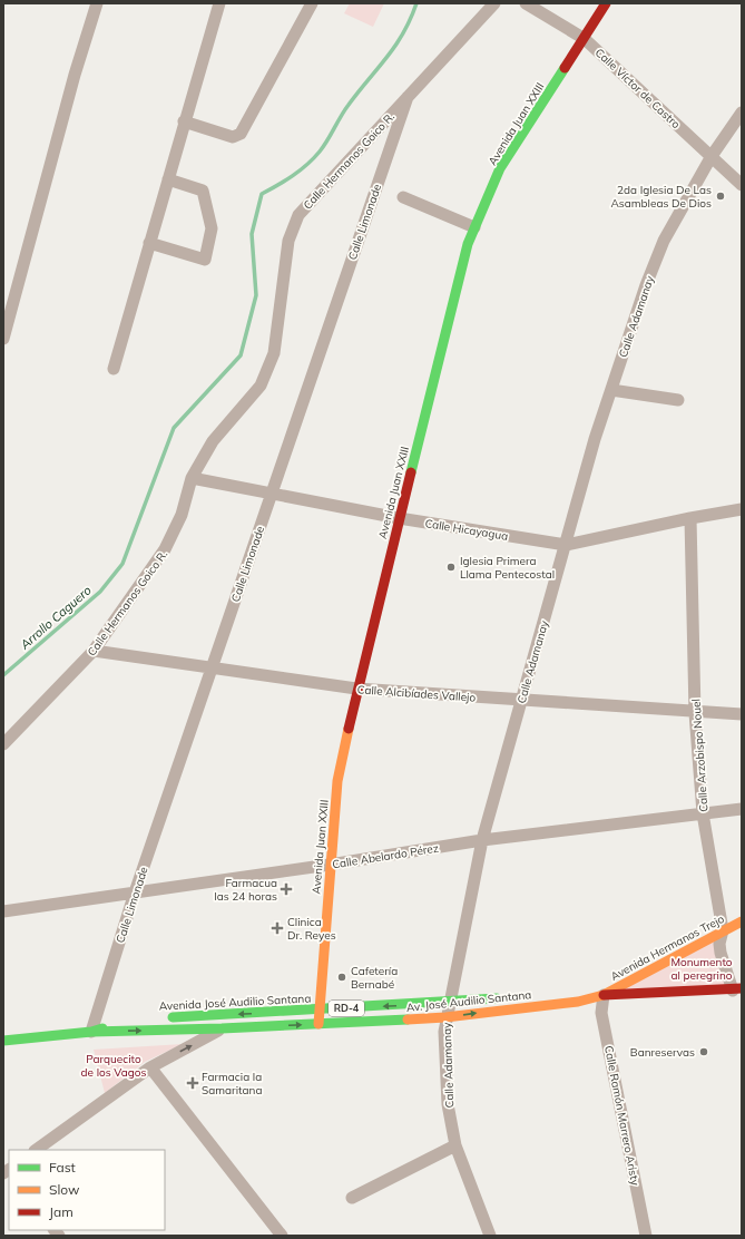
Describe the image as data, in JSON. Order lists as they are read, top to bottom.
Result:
{
  "streets": {
    "main road": [
      "Avenida Juan XXIII",
      "Avenida Hermanos Trejo",
      "Av. José Audilio Santana",
      "Avenida José Audilio Santana",
      "RD-4"
    ],
    "street": [
      "Calle Víctor de Castro",
      "Calle Hermanos Goico R.",
      "Calle Limonade",
      "Calle Adamanay",
      "Calle Hicayagua",
      "Calle Alcibíades Vallejo",
      "Calle Arzobispo Nouel",
      "Calle Abelardo Pérez",
      "Calle Ramón Marrero Aristy"
    ]
  },
  "crossings": [
    ["Calle Víctor de Castro", "Avenida Juan XXIII"],
    ["Calle Víctor de Castro", "Calle Adamanay"],
    ["Avenida Juan XXIII", "Calle Hicayagua"],
    ["Avenida Juan XXIII", "Calle Alcibíades Vallejo"],
    ["Avenida Juan XXIII", "Calle Abelardo Pérez"],
    ["Avenida Juan XXIII", "Av. José Audilio Santana"],
    ["Avenida Juan XXIII", "Avenida José Audilio Santana"],
    ["Calle Hermanos Goico R.", "Calle Limonade"],
    ["Calle Hermanos Goico R.", "Calle Hicayagua"],
    ["Calle Hermanos Goico R.", "Calle Alcibíades Vallejo"],
    ["Calle Limonade", "Calle Hicayagua"],
    ["Calle Limonade", "Calle Alcibíades Vallejo"],
    ["Calle Limonade", "Calle Abelardo Pérez"],
    ["Calle Limonade", "Av. José Audilio Santana"],
    ["Calle Limonade", "RD-4"],
    ["Calle Adamanay", "Calle Hicayagua"],
    ["Calle Adamanay", "Calle Alcibíades Vallejo"],
    ["Calle Adamanay", "Calle Abelardo Pérez"],
    ["Calle Adamanay", "Av. José Audilio Santana"],
    ["Calle Adamanay", "Avenida José Audilio Santana"],
    ["Calle Hicayagua", "Calle Arzobispo Nouel"],
    ["Calle Alcibíades Vallejo", "Calle Arzobispo Nouel"],
    ["Calle Arzobispo Nouel", "Calle Abelardo Pérez"],
    ["Calle Arzobispo Nouel", "Avenida Hermanos Trejo"],
    ["Calle Arzobispo Nouel", "Av. José Audilio Santana"],
    ["Avenida Hermanos Trejo", "Av. José Audilio Santana"],
    ["Avenida Hermanos Trejo", "Calle Ramón Marrero Aristy"],
    ["Av. José Audilio Santana", "RD-4"],
    ["Av. José Audilio Santana", "Calle Ramón Marrero Aristy"]
  ],
  "one_way": ["Avenida José Audilio Santana"],
  "water": ["Arrollo Caguero"],
  "parks": ["Monumento al peregrino", "Parquecito de los Vagos"],
  "places": {
    "other": [
      "2da Iglesia De Las Asambleas De Dios",
      "Iglesia Primera Llama Pentecostal",
      "Cafetería Bernabé",
      "Banreservas"
    ],
    "health": ["Farmacua las 24 horas", "Clinica Dr. Reyes", "Farmacia la Samaritana"]
  },
  "legend": ["Fast", "Slow", "Jam"]
}
